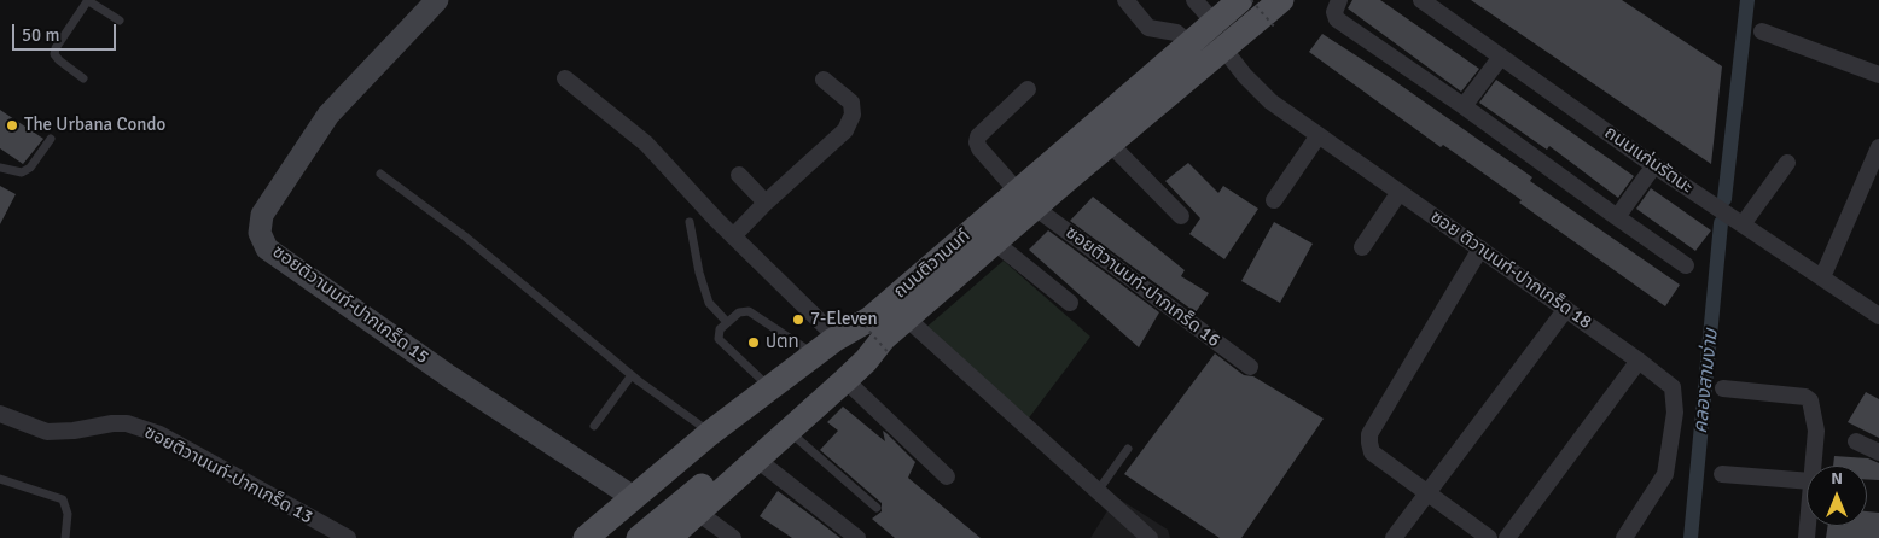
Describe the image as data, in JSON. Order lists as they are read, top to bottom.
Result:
{
  "streets": {
    "main road": ["ถนนติวานนท์"],
    "street": [
      "ถนนแก่นรัตนะ",
      "ซอย ติวานนท์-ปากเกร็ด 18",
      "ซอยติวานนท์-ปากเกร็ด 16",
      "ซอยติวานนท์-ปากเกร็ด 15",
      "ซอยติวานนท์-ปากเกร็ด 13"
    ]
  },
  "crossings": [
    ["ถนนติวานนท์", "ซอย ติวานนท์-ปากเกร็ด 18"],
    ["ถนนติวานนท์", "ซอยติวานนท์-ปากเกร็ด 16"],
    ["ถนนติวานนท์", "ซอยติวานนท์-ปากเกร็ด 15"]
  ],
  "water": ["คลองสามง่าม"],
  "places": ["The Urbana Condo", "7-Eleven", "ปตท"],
  "scale_bar": "50 m",
  "north": "top"
}
